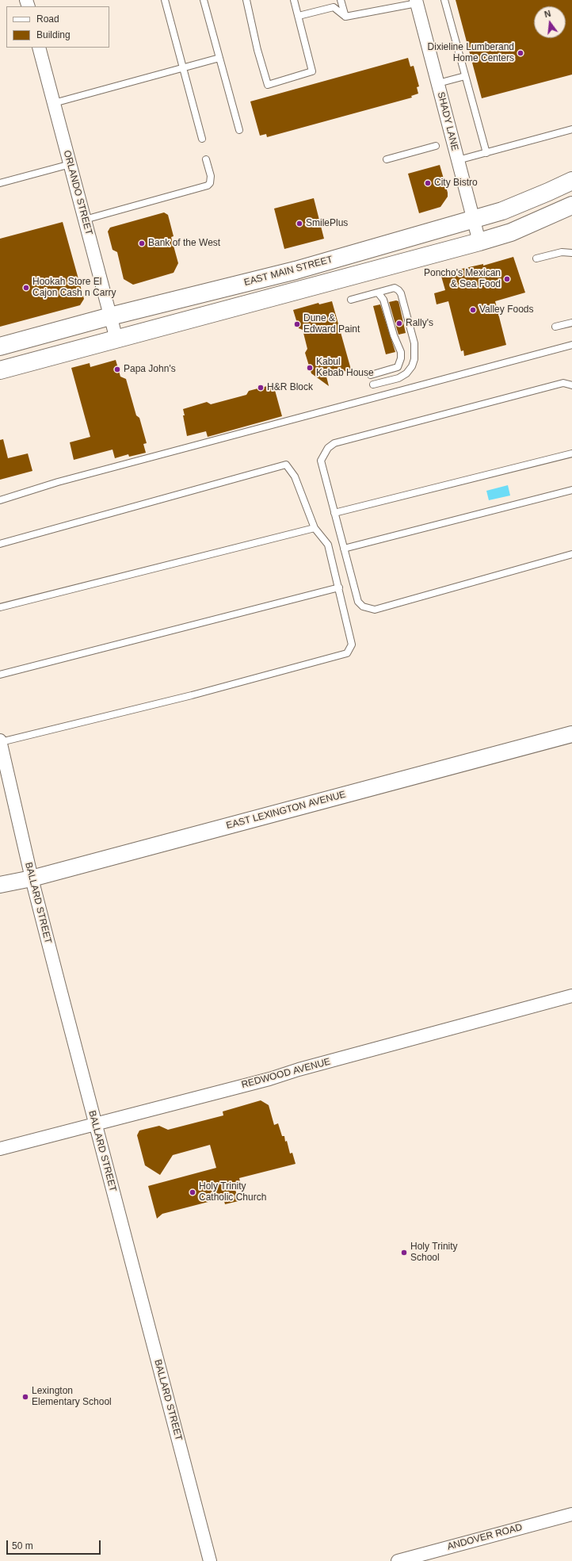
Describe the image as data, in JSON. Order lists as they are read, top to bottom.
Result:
{
  "streets": {
    "main road": ["EAST MAIN STREET"],
    "street": [
      "SHADY LANE",
      "ORLANDO STREET",
      "EAST LEXINGTON AVENUE",
      "BALLARD STREET",
      "REDWOOD AVENUE",
      "ANDOVER ROAD"
    ]
  },
  "crossings": [
    ["SHADY LANE", "EAST MAIN STREET"],
    ["ORLANDO STREET", "EAST MAIN STREET"],
    ["EAST LEXINGTON AVENUE", "BALLARD STREET"],
    ["BALLARD STREET", "REDWOOD AVENUE"]
  ],
  "places": [
    "Dixieline Lumberand Home Centers",
    "City Bistro",
    "SmilePlus",
    "Bank of the West",
    "Poncho's Mexican & Sea Food",
    "Hookah Store El Cajon Cash n Carry",
    "Valley Foods",
    "Rally's",
    "Dune & Edward Paint",
    "Kabul Kebab House",
    "Papa John's",
    "H&R Block",
    "Holy Trinity Catholic Church",
    "Holy Trinity School",
    "Lexington Elementary School"
  ],
  "legend": ["Road", "Building"],
  "scale_bar": "50 m",
  "north": "top"
}
